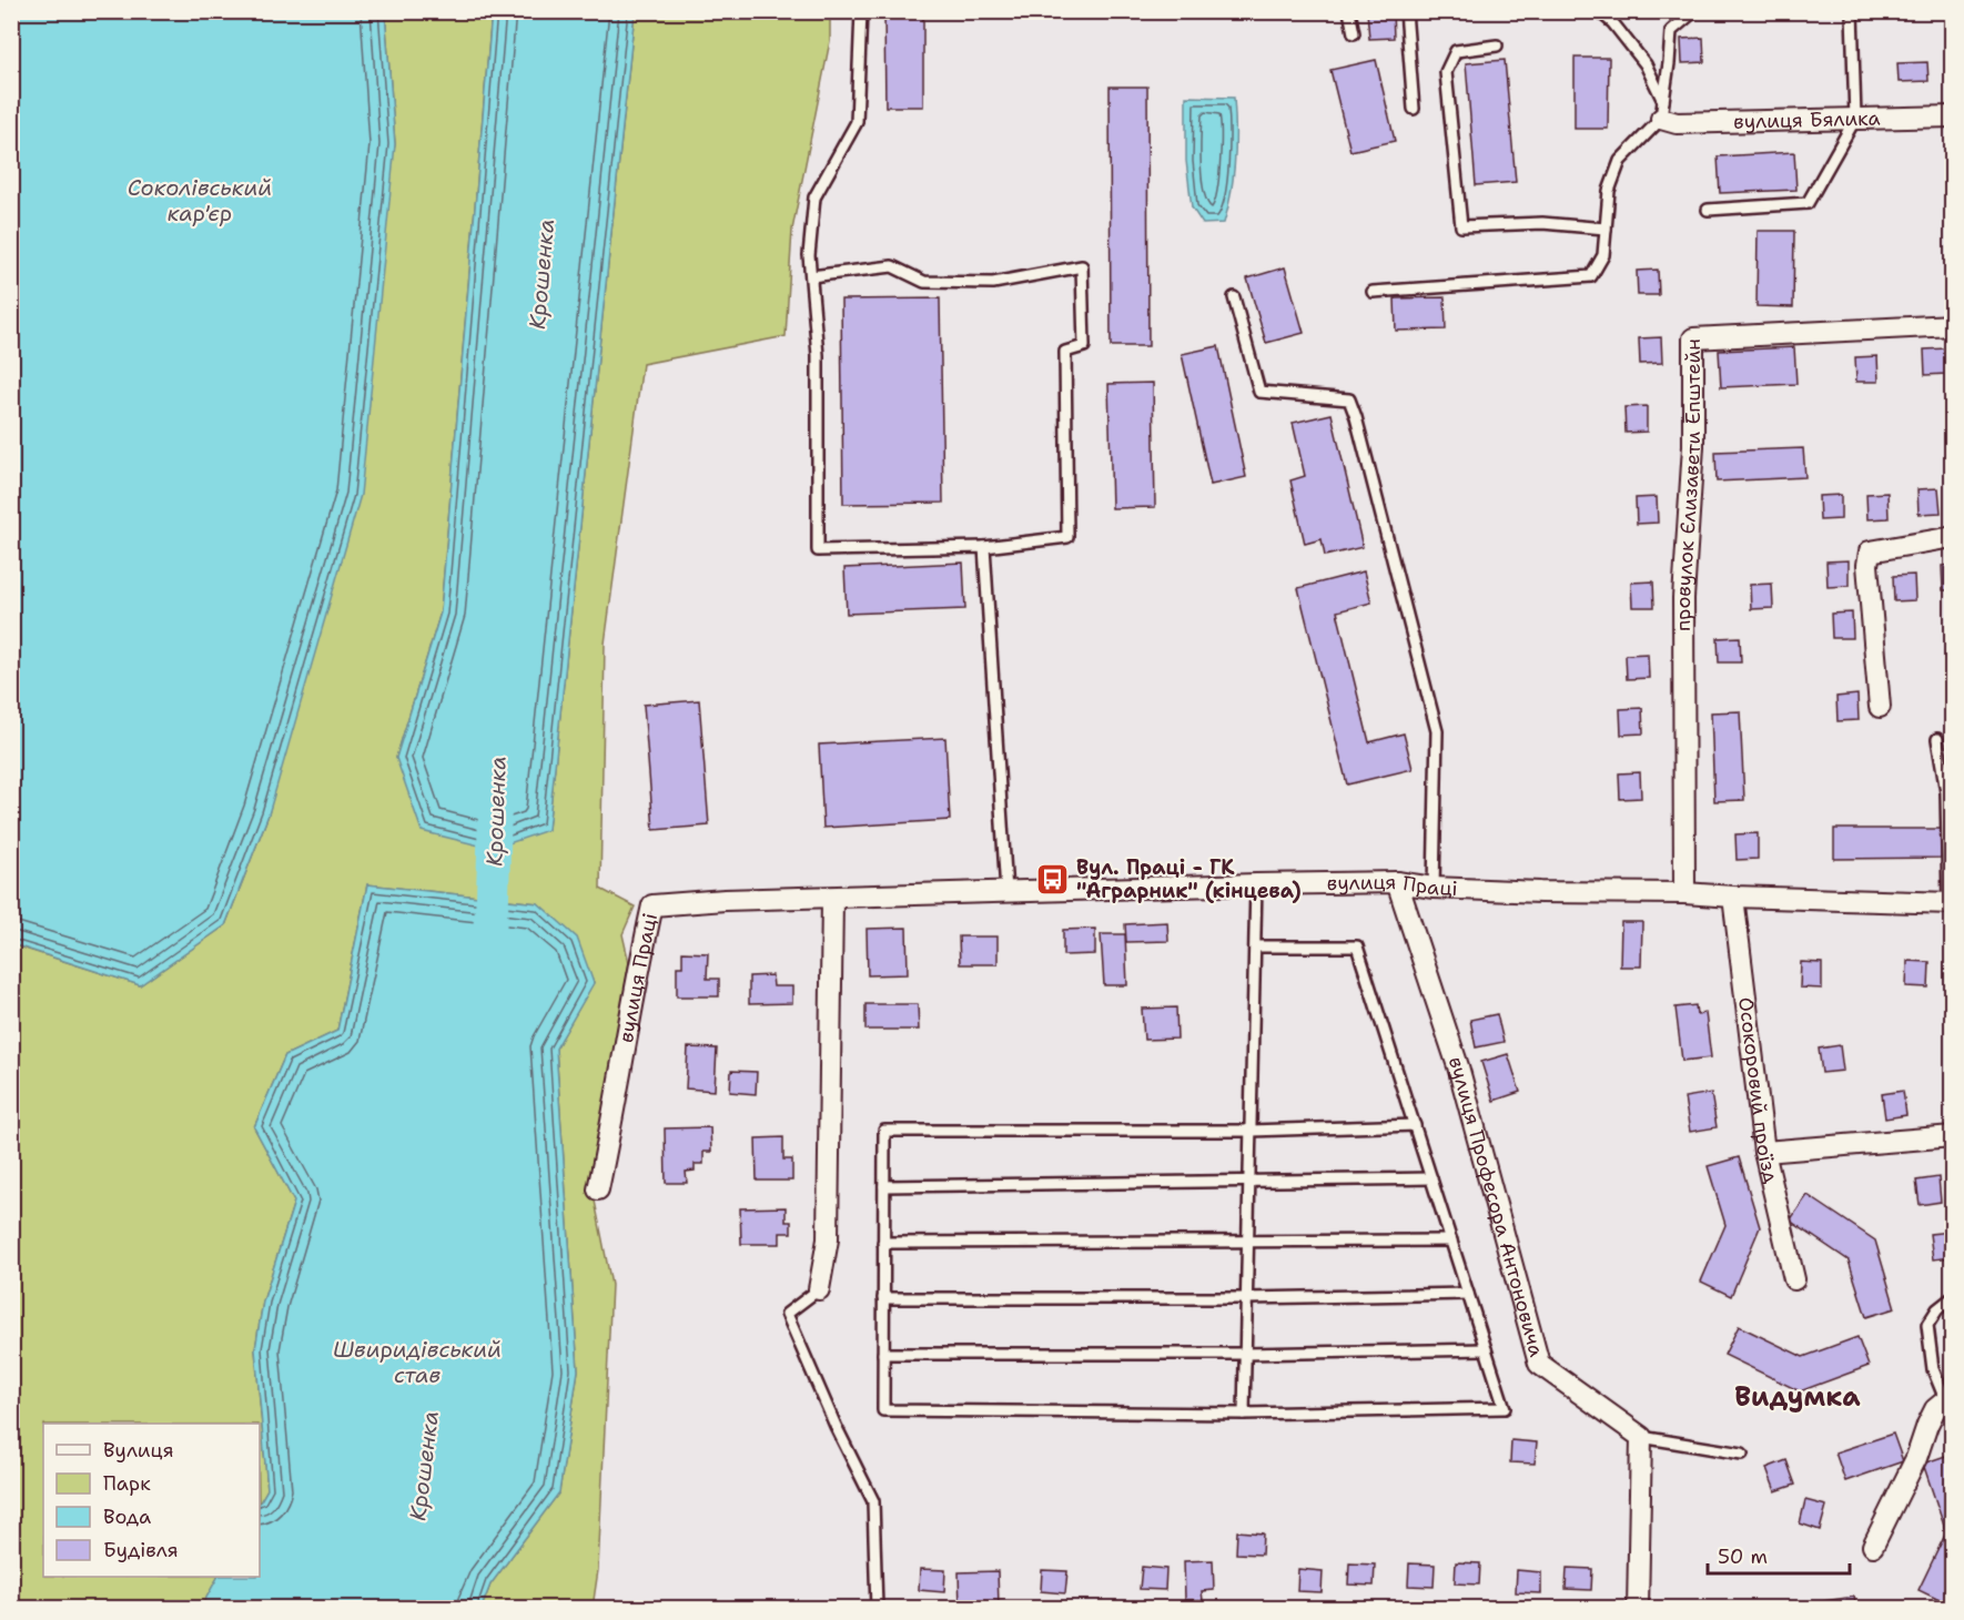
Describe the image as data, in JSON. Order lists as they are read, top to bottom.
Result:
{
  "streets": {
    "street": [
      "вулиця Бялика",
      "провулок Єлизавети Епштейн",
      "вулиця Праці",
      "Осокоровий проїзд",
      "вулиця Професора Антоновича"
    ]
  },
  "crossings": [
    ["провулок Єлизавети Епштейн", "вулиця Праці"],
    ["вулиця Праці", "Осокоровий проїзд"],
    ["вулиця Праці", "вулиця Професора Антоновича"]
  ],
  "districts": ["Видумка"],
  "water": ["Соколівський кар'єр", "Крошенка", "Швиридівський став"],
  "places": {
    "bus stop": ["Вул. Праці - ГК \"Аграрник\" (кінцева)"]
  },
  "legend": [
    "Вулиця",
    "Парк",
    "Вода",
    "Будівля"
  ],
  "scale_bar": "50 m"
}
